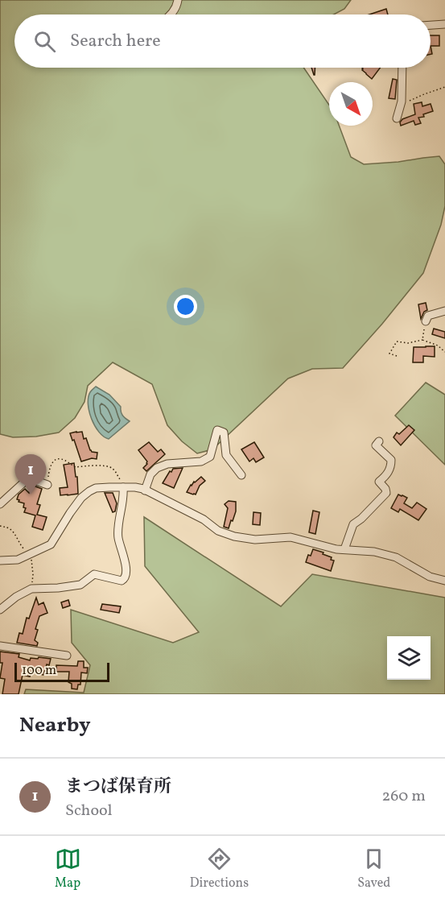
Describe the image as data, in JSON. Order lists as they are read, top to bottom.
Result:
{
  "scale_bar": "100 m",
  "north": "bottom right",
  "page": {
    "search": "Search here",
    "pins": "1",
    "scale": "100 m",
    "heading": "Nearby",
    "list": [
      {
        "mark": "1",
        "name": "まつば保育所",
        "note": "School",
        "value": "260 m"
      }
    ],
    "nav": ["Map", "Directions", "Saved"]
  }
}
